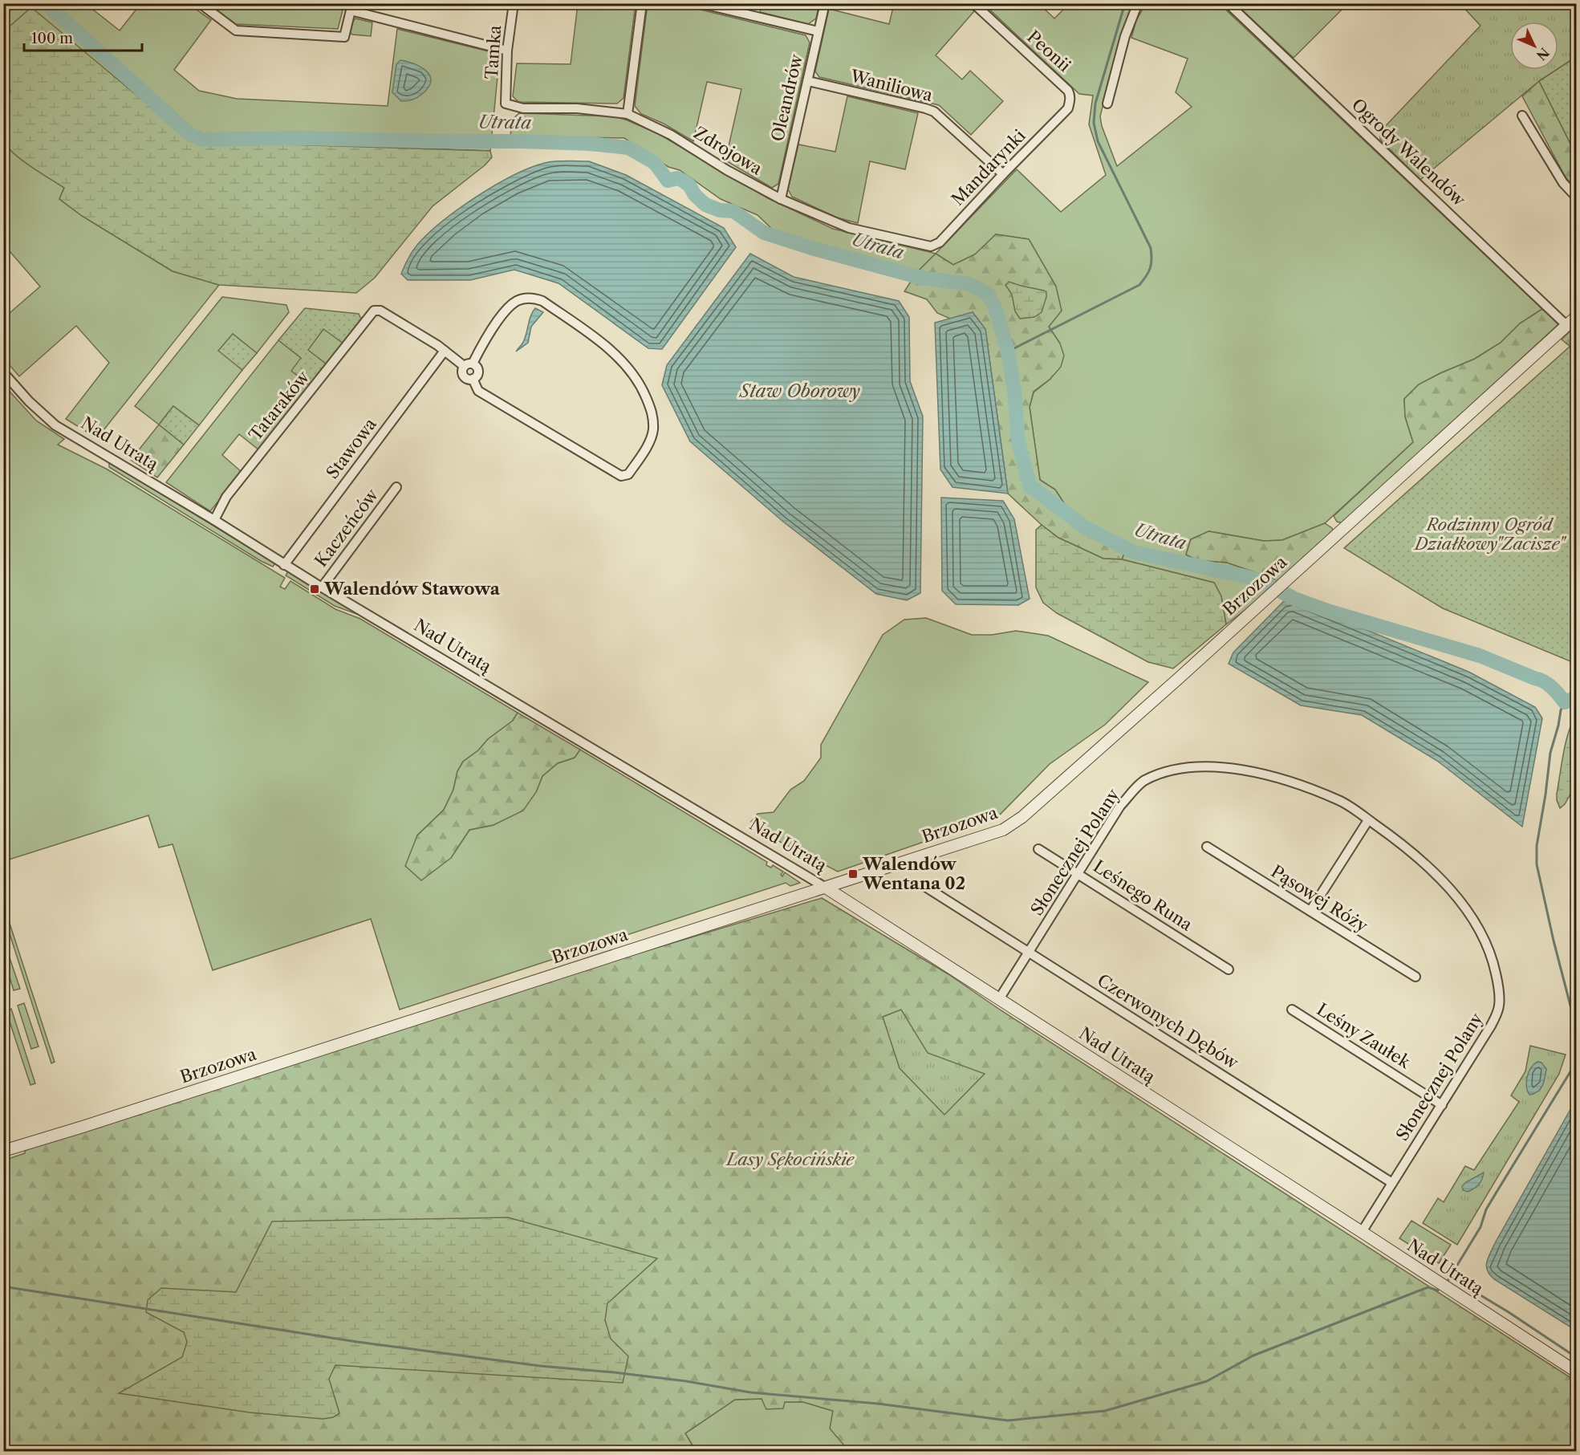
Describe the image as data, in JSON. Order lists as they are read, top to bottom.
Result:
{
  "streets": {
    "street": [
      "Peonii",
      "Tamka",
      "Waniliowa",
      "Oleandrów",
      "Zdrojowa",
      "Ogrody Walendów",
      "Mandarynki",
      "Tataraków",
      "Nad Utratą",
      "Stawowa",
      "Kaczeńców",
      "Brzozowa",
      "Słonecznej Polany",
      "Leśnego Runa",
      "Pąsowej Róży",
      "Czerwonych Dębów",
      "Leśny Zaułek"
    ]
  },
  "crossings": [
    ["Peonii", "Mandarynki"],
    ["Tamka", "Zdrojowa"],
    ["Waniliowa", "Oleandrów"],
    ["Waniliowa", "Mandarynki"],
    ["Oleandrów", "Zdrojowa"],
    ["Zdrojowa", "Mandarynki"],
    ["Ogrody Walendów", "Brzozowa"],
    ["Tataraków", "Nad Utratą"],
    ["Tataraków", "Stawowa"],
    ["Nad Utratą", "Stawowa"],
    ["Nad Utratą", "Kaczeńców"],
    ["Nad Utratą", "Brzozowa"],
    ["Nad Utratą", "Słonecznej Polany"],
    ["Słonecznej Polany", "Leśnego Runa"],
    ["Słonecznej Polany", "Czerwonych Dębów"],
    ["Słonecznej Polany", "Leśny Zaułek"]
  ],
  "water": ["Utrata", "Staw Oborowy"],
  "parks": ["Rodzinny Ogród Działkowy\"Zacisze\"", "Lasy Sękocińskie"],
  "places": {
    "transit": ["Walendów Stawowa", "Walendów Wentana 02"]
  },
  "scale_bar": "100 m",
  "north": "bottom right"
}
